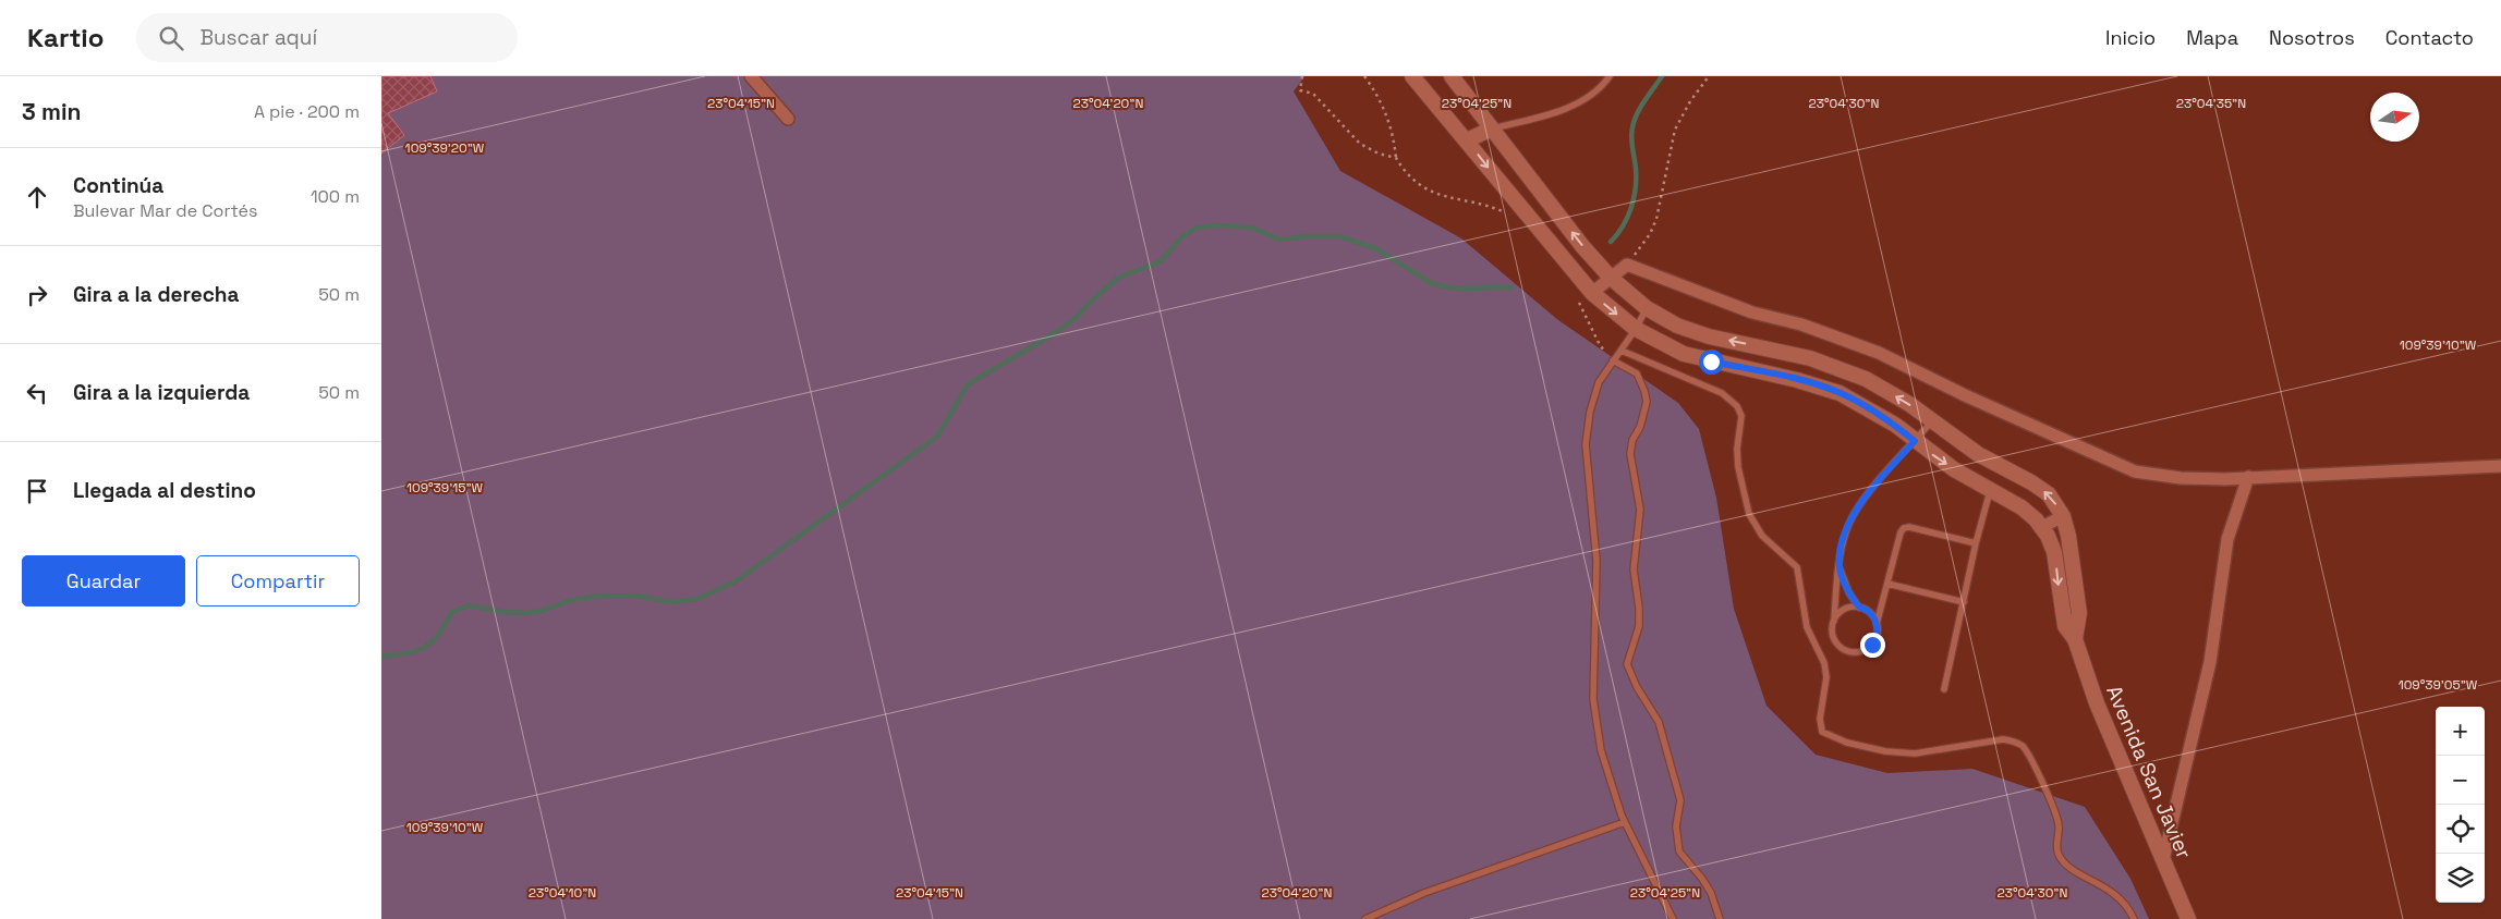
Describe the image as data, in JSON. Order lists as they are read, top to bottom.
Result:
{
  "streets": {
    "street": ["Avenida San Javier"]
  },
  "north": "right",
  "page": {
    "header": "Kartio",
    "search": "Buscar aquí",
    "nav": [
      "Inicio",
      "Mapa",
      "Nosotros",
      "Contacto"
    ],
    "heading": ["3 min", "A pie · 200 m"],
    "list": [
      ["Continúa", "Bulevar Mar de Cortés", "100 m"],
      ["Gira a la derecha", "50 m"],
      ["Gira a la izquierda", "50 m"],
      "Llegada al destino"
    ],
    "buttons": ["Guardar", "Compartir"],
    "map_buttons": ["+", "−"]
  },
  "coordinates": [
    "23°04'15\"N",
    "23°04'20\"N",
    "23°04'25\"N",
    "23°04'30\"N",
    "23°04'35\"N",
    "109°39'20\"W",
    "109°39'10\"W",
    "109°39'15\"W",
    "109°39'05\"W",
    "23°04'10\"N"
  ]
}
